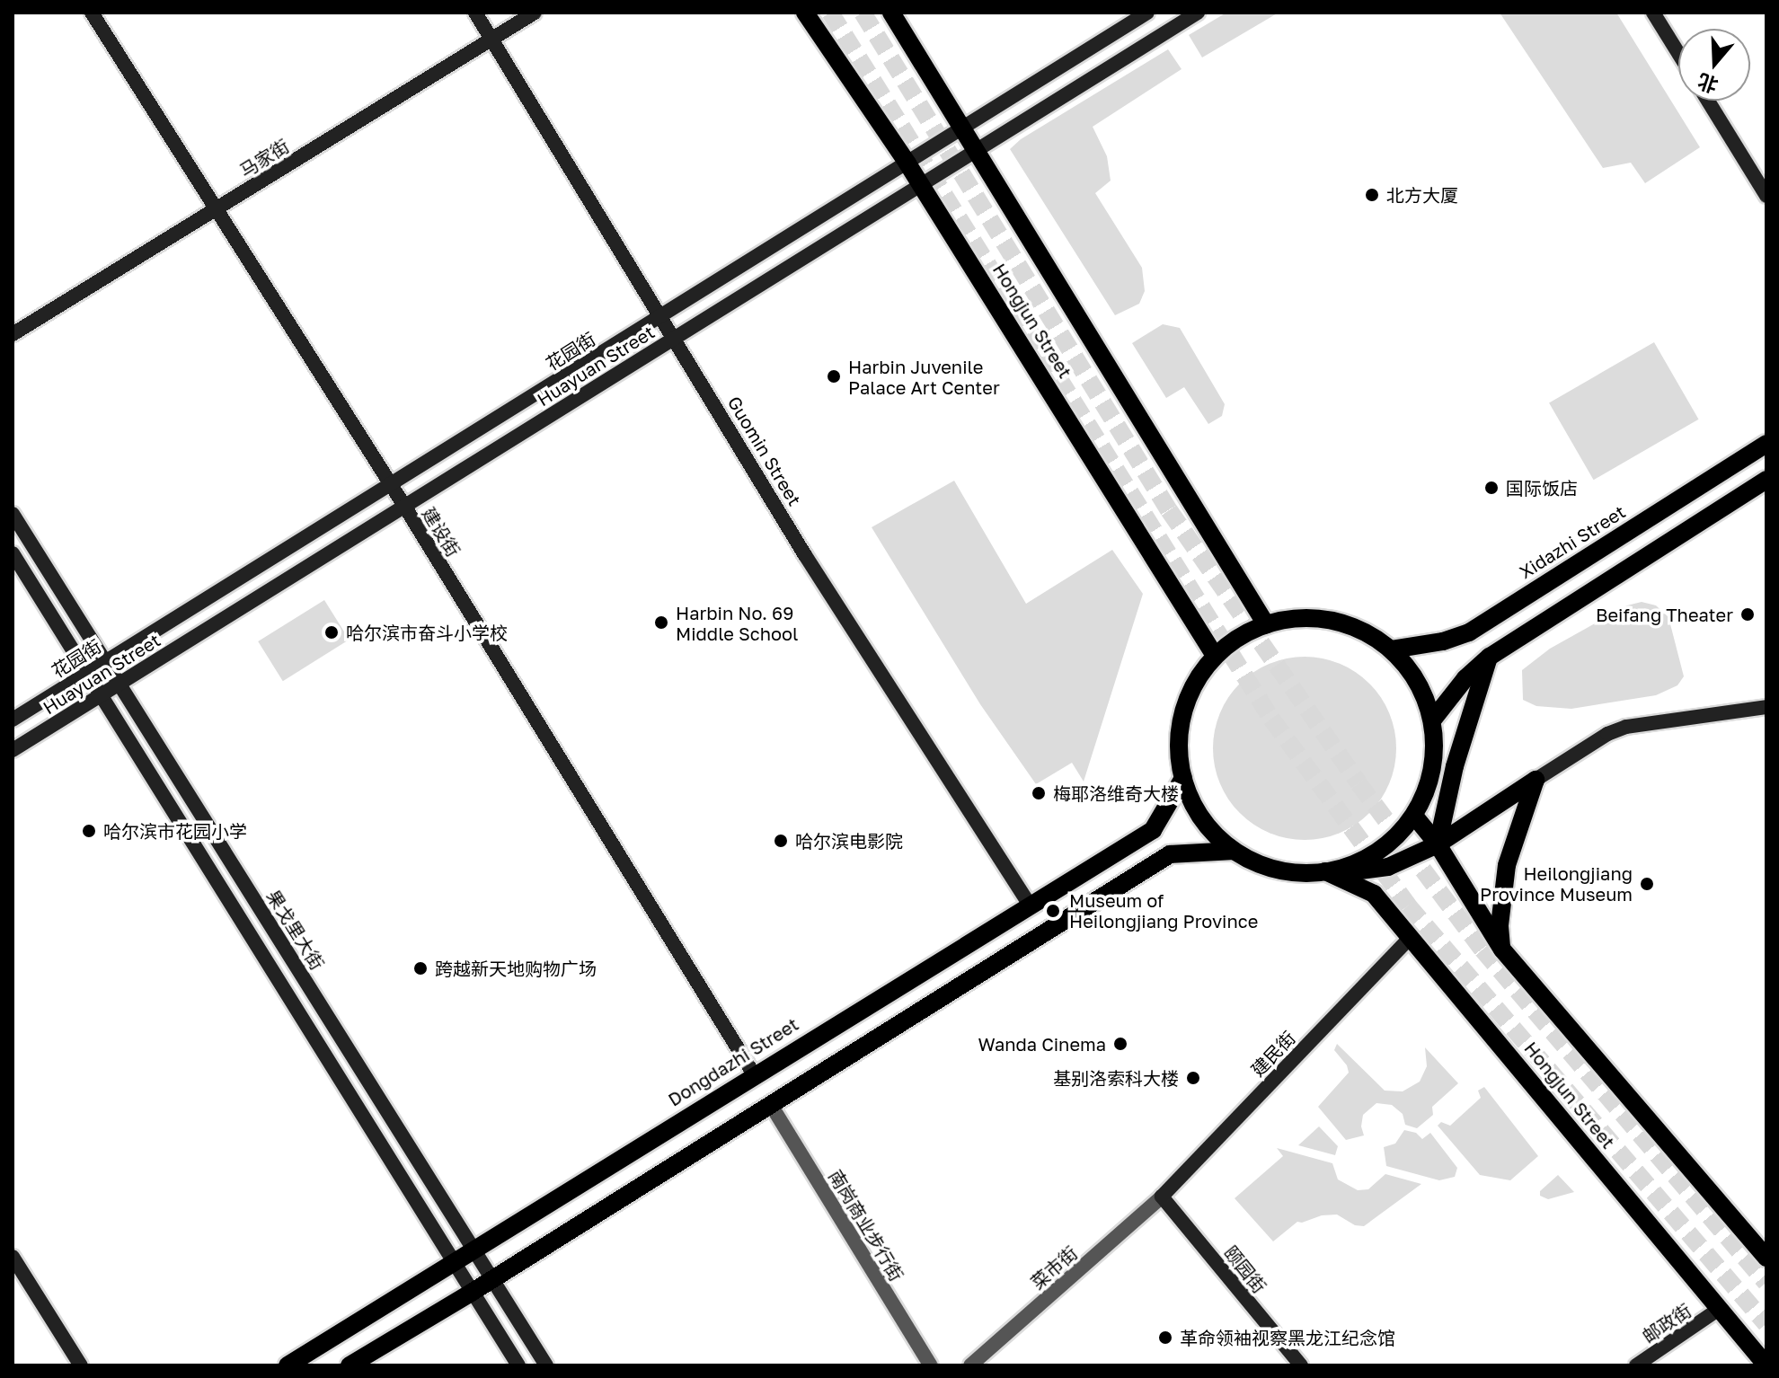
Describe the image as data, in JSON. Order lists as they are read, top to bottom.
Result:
{
  "streets": {
    "main road": [
      "马家街",
      "Hongjun Street",
      "花园街",
      "Huayuan Street",
      "Guomin Street",
      "建设街",
      "Xidazhi Street",
      "果戈里大街",
      "建民街",
      "Dongdazhi Street",
      "颐园街",
      "邮政街"
    ],
    "street": ["南岗商业步行街", "菜市街"]
  },
  "crossings": [
    ["马家街", "Guomin Street"],
    ["马家街", "建设街"],
    ["Hongjun Street", "花园街"],
    ["Hongjun Street", "Huayuan Street"],
    ["Hongjun Street", "Xidazhi Street"],
    ["Hongjun Street", "建民街"],
    ["Hongjun Street", "Dongdazhi Street"],
    ["Hongjun Street", "邮政街"],
    ["花园街", "Guomin Street"],
    ["花园街", "建设街"],
    ["花园街", "果戈里大街"],
    ["Huayuan Street", "Guomin Street"],
    ["Huayuan Street", "建设街"],
    ["Huayuan Street", "果戈里大街"],
    ["Guomin Street", "Dongdazhi Street"],
    ["建设街", "Dongdazhi Street"],
    ["Xidazhi Street", "Dongdazhi Street"],
    ["果戈里大街", "Dongdazhi Street"],
    ["建民街", "菜市街"],
    ["建民街", "颐园街"],
    ["菜市街", "颐园街"]
  ],
  "places": [
    "北方大厦",
    "Harbin Juvenile Palace Art Center",
    "国际饭店",
    "Beifang Theater",
    "Harbin No. 69 Middle School",
    "哈尔滨市奋斗小学校",
    "梅耶洛维奇大楼",
    "哈尔滨市花园小学",
    "哈尔滨电影院",
    "Heilongjiang Province Museum",
    "Museum of Heilongjiang Province",
    "跨越新天地购物广场",
    "Wanda Cinema",
    "基别洛索科大楼",
    "革命领袖视察黑龙江纪念馆"
  ],
  "north": "bottom"
}
